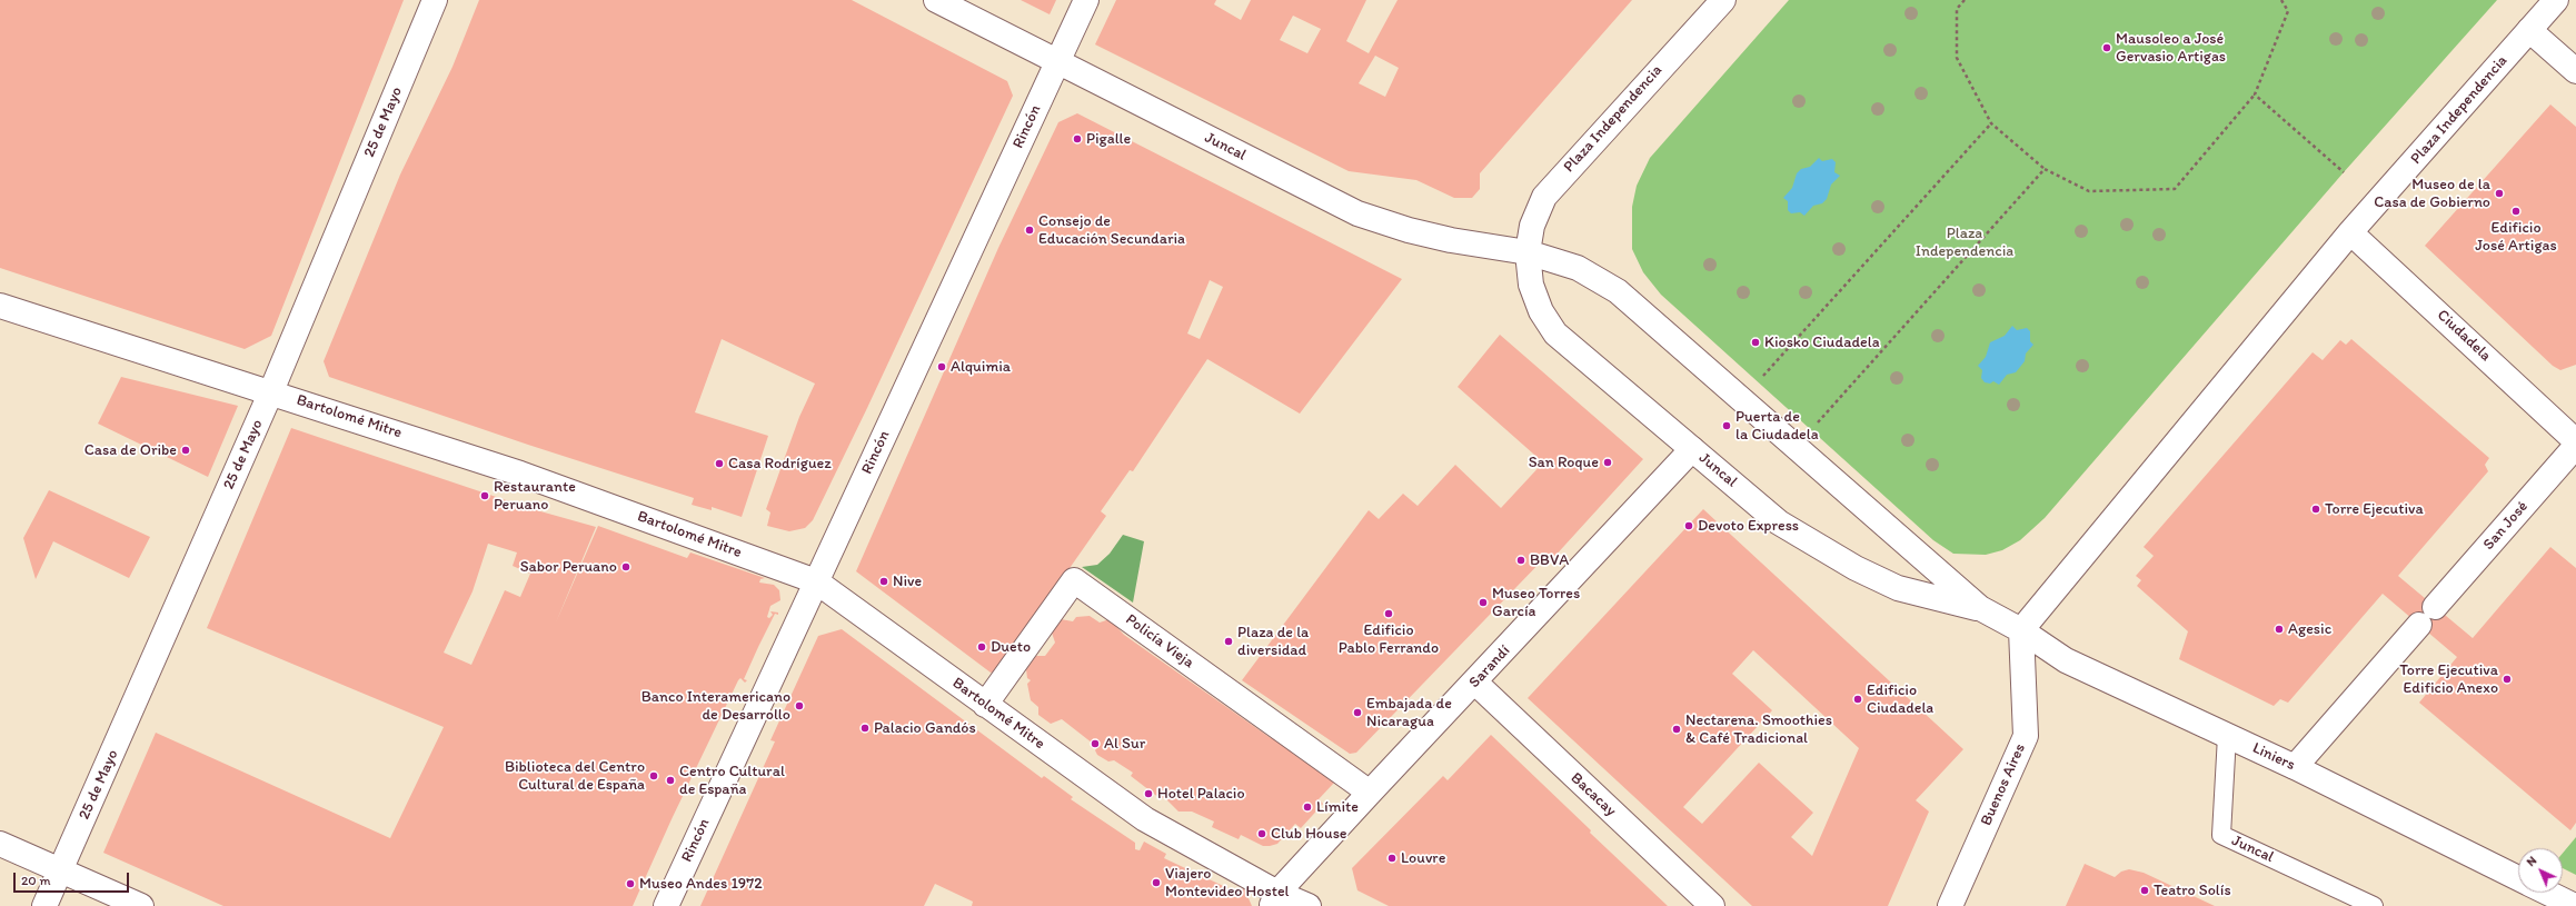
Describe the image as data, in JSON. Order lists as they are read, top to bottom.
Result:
{
  "streets": {
    "street": [
      "Plaza Independencia",
      "25 de Mayo",
      "Rincón",
      "Juncal",
      "Ciudadela",
      "Bartolomé Mitre",
      "San José",
      "Policía Vieja",
      "Sarandí",
      "Liniers",
      "Buenos Aires",
      "Bacacay"
    ]
  },
  "crossings": [
    ["Plaza Independencia", "Juncal"],
    ["Plaza Independencia", "Ciudadela"],
    ["Plaza Independencia", "Liniers"],
    ["Plaza Independencia", "Buenos Aires"],
    ["25 de Mayo", "Bartolomé Mitre"],
    ["Rincón", "Juncal"],
    ["Rincón", "Bartolomé Mitre"],
    ["Juncal", "Sarandí"],
    ["Juncal", "Liniers"],
    ["Juncal", "Buenos Aires"],
    ["Bartolomé Mitre", "Policía Vieja"],
    ["Bartolomé Mitre", "Sarandí"],
    ["Policía Vieja", "Sarandí"],
    ["Sarandí", "Bacacay"],
    ["Liniers", "Buenos Aires"]
  ],
  "parks": ["Plaza Independencia"],
  "places": [
    "Mausoleo a José Gervasio Artigas",
    "Pigalle",
    "Museo de la Casa de Gobierno",
    "Edificio José Artigas",
    "Consejo de Educación Secundaria",
    "Kiosko Ciudadela",
    "Alquimia",
    "Puerta de la Ciudadela",
    "Casa de Oribe",
    "San Roque",
    "Casa Rodríguez",
    "Restaurante Peruano",
    "Torre Ejecutiva",
    "Devoto Express",
    "BBVA",
    "Sabor Peruano",
    "Nive",
    "Museo Torres García",
    "Edificio Pablo Ferrando",
    "Agesic",
    "Plaza de la diversidad",
    "Dueto",
    "Torre Ejecutiva Edificio Anexo",
    "Edificio Ciudadela",
    "Banco Interamericano de Desarrollo",
    "Embajada de Nicaragua",
    "Palacio Gandós",
    "Nectarena. Smoothies & Café Tradicional",
    "Al Sur",
    "Biblioteca del Centro Cultural de España",
    "Centro Cultural de España",
    "Hotel Palacio",
    "Límite",
    "Club House",
    "Louvre",
    "Viajero Montevideo Hostel",
    "Museo Andes 1972",
    "Teatro Solís"
  ],
  "scale_bar": "20 m",
  "north": "top left"
}
